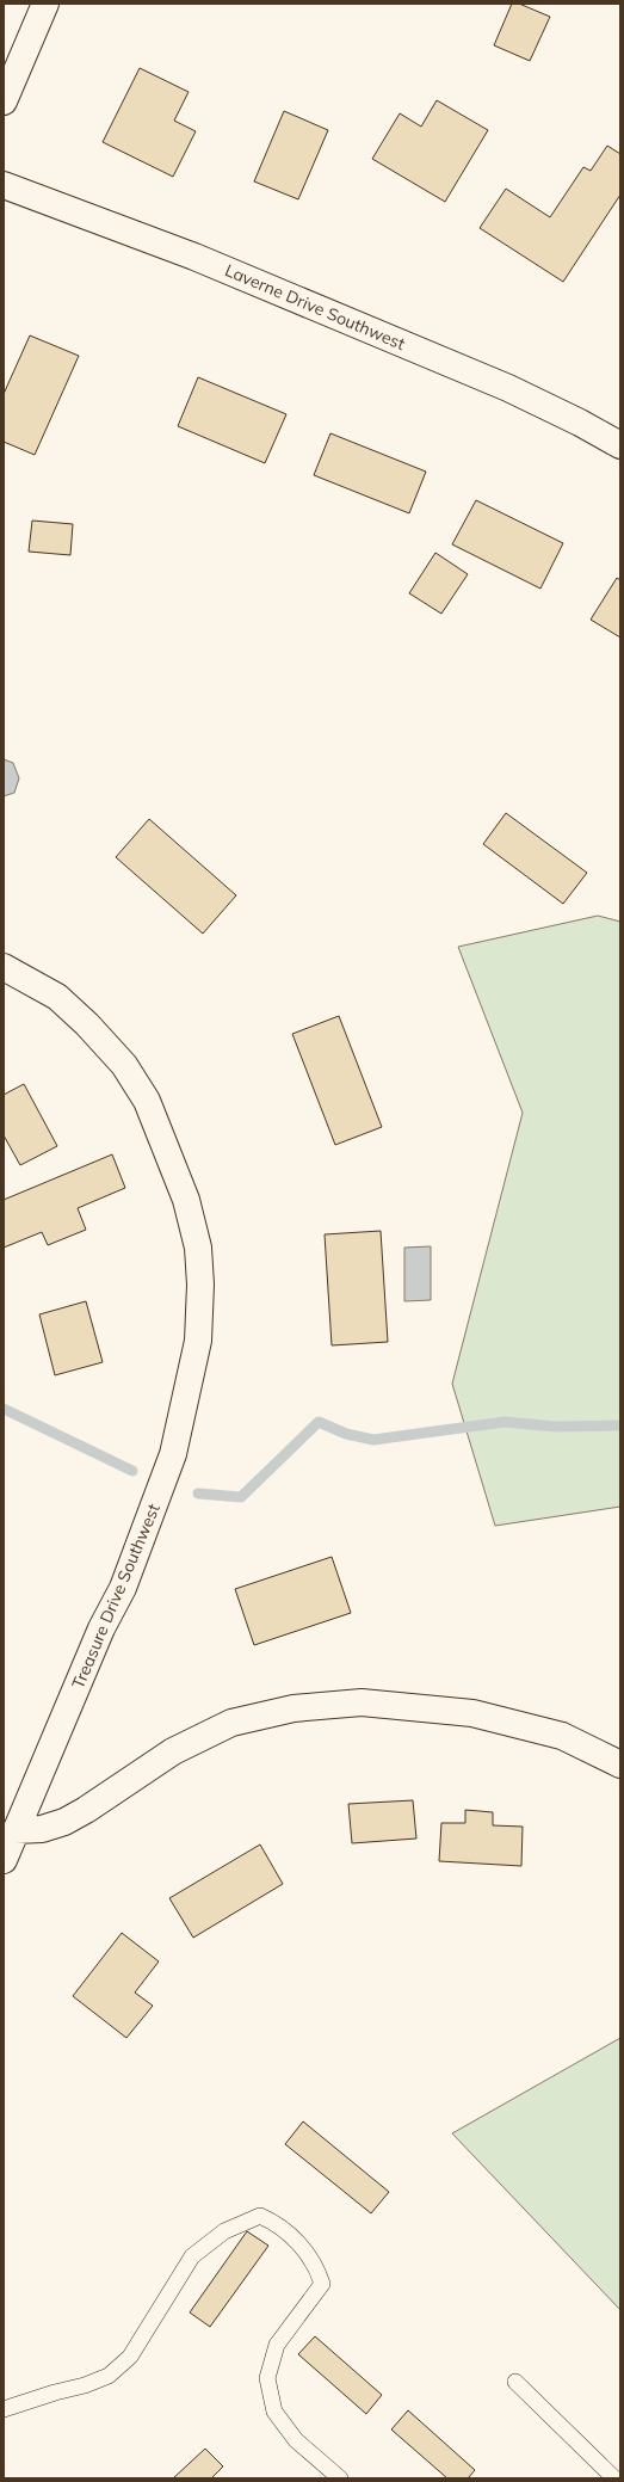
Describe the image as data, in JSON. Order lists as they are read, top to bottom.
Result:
{
  "streets": {
    "street": ["Laverne Drive Southwest", "Treasure Drive Southwest"]
  }
}
